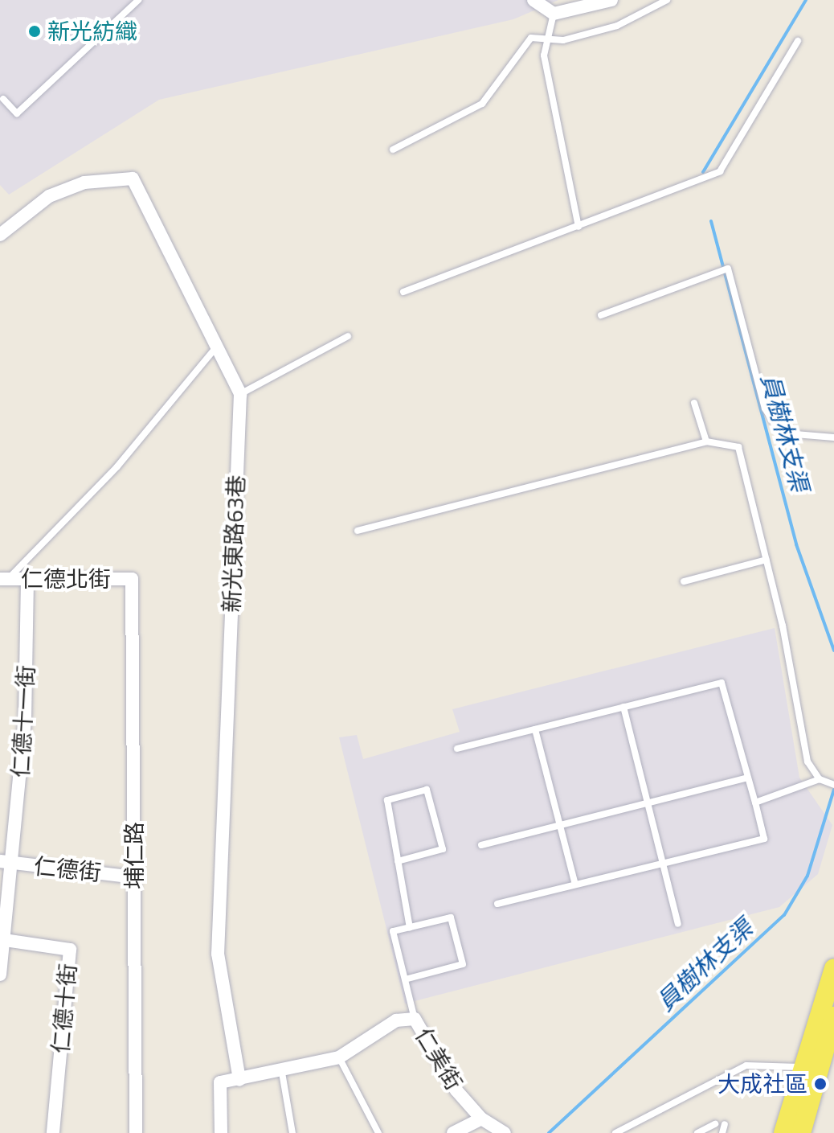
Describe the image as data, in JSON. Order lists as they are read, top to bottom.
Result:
{
  "streets": {
    "street": [
      "新光東路63巷",
      "仁德北街",
      "仁德十一街",
      "埔仁路",
      "仁德街",
      "仁德十街",
      "仁美街"
    ]
  },
  "crossings": [
    ["新光東路63巷", "仁美街"],
    ["仁德北街", "仁德十一街"],
    ["仁德北街", "埔仁路"],
    ["仁德十一街", "仁德街"],
    ["仁德十一街", "仁德十街"],
    ["埔仁路", "仁德街"]
  ],
  "water": ["員樹林支渠"],
  "places": ["新光紡織", "大成社區"]
}
